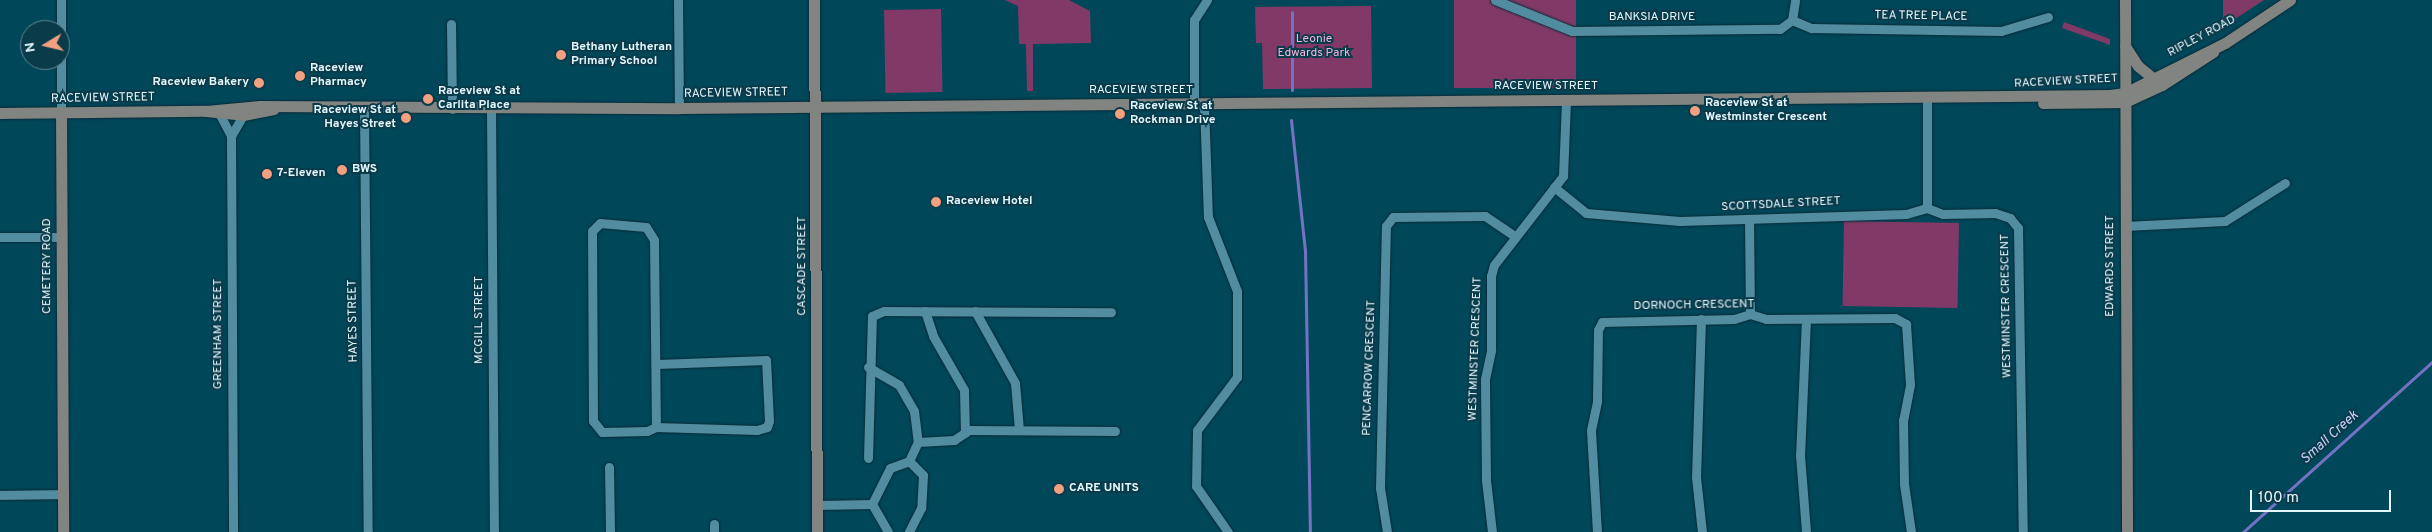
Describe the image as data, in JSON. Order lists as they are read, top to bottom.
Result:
{
  "streets": {
    "street": [
      "TEA TREE PLACE",
      "BANKSIA DRIVE",
      "RIPLEY ROAD",
      "RACEVIEW STREET",
      "SCOTTSDALE STREET",
      "CEMETERY ROAD",
      "CASCADE STREET",
      "EDWARDS STREET",
      "DORNOCH CRESCENT",
      "WESTMINSTER CRESCENT",
      "MCGILL STREET",
      "HAYES STREET",
      "GREENHAM STREET",
      "PENCARROW CRESCENT"
    ]
  },
  "crossings": [
    ["TEA TREE PLACE", "BANKSIA DRIVE"],
    ["RIPLEY ROAD", "RACEVIEW STREET"],
    ["RIPLEY ROAD", "EDWARDS STREET"],
    ["RACEVIEW STREET", "CEMETERY ROAD"],
    ["RACEVIEW STREET", "CASCADE STREET"],
    ["RACEVIEW STREET", "EDWARDS STREET"],
    ["RACEVIEW STREET", "WESTMINSTER CRESCENT"],
    ["RACEVIEW STREET", "MCGILL STREET"],
    ["RACEVIEW STREET", "HAYES STREET"],
    ["RACEVIEW STREET", "GREENHAM STREET"],
    ["SCOTTSDALE STREET", "WESTMINSTER CRESCENT"],
    ["WESTMINSTER CRESCENT", "PENCARROW CRESCENT"]
  ],
  "water": ["Small Creek"],
  "parks": ["Leonie Edwards Park"],
  "places": [
    "Bethany Lutheran Primary School",
    "Raceview Pharmacy",
    "Raceview Bakery",
    "Raceview St at Carlita Place",
    "Raceview St at Westminster Crescent",
    "Raceview St at Rockman Drive",
    "Raceview St at Hayes Street",
    "BWS",
    "7-Eleven",
    "Raceview Hotel",
    "CARE UNITS"
  ],
  "scale_bar": "100 m",
  "north": "left"
}
